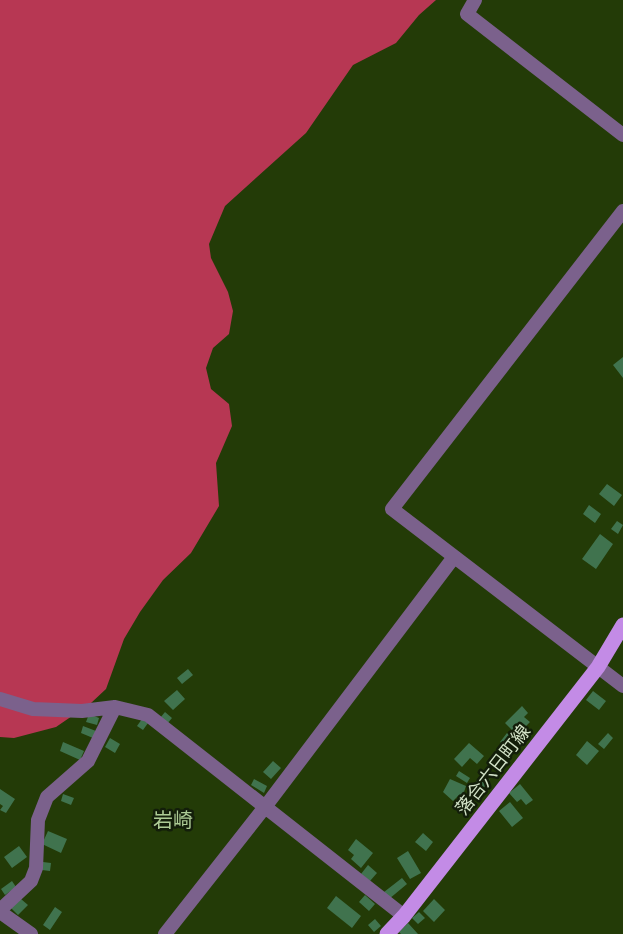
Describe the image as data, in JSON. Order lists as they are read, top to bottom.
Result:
{
  "streets": {
    "main road": ["落合六日町線"]
  },
  "districts": ["岩崎"]
}
